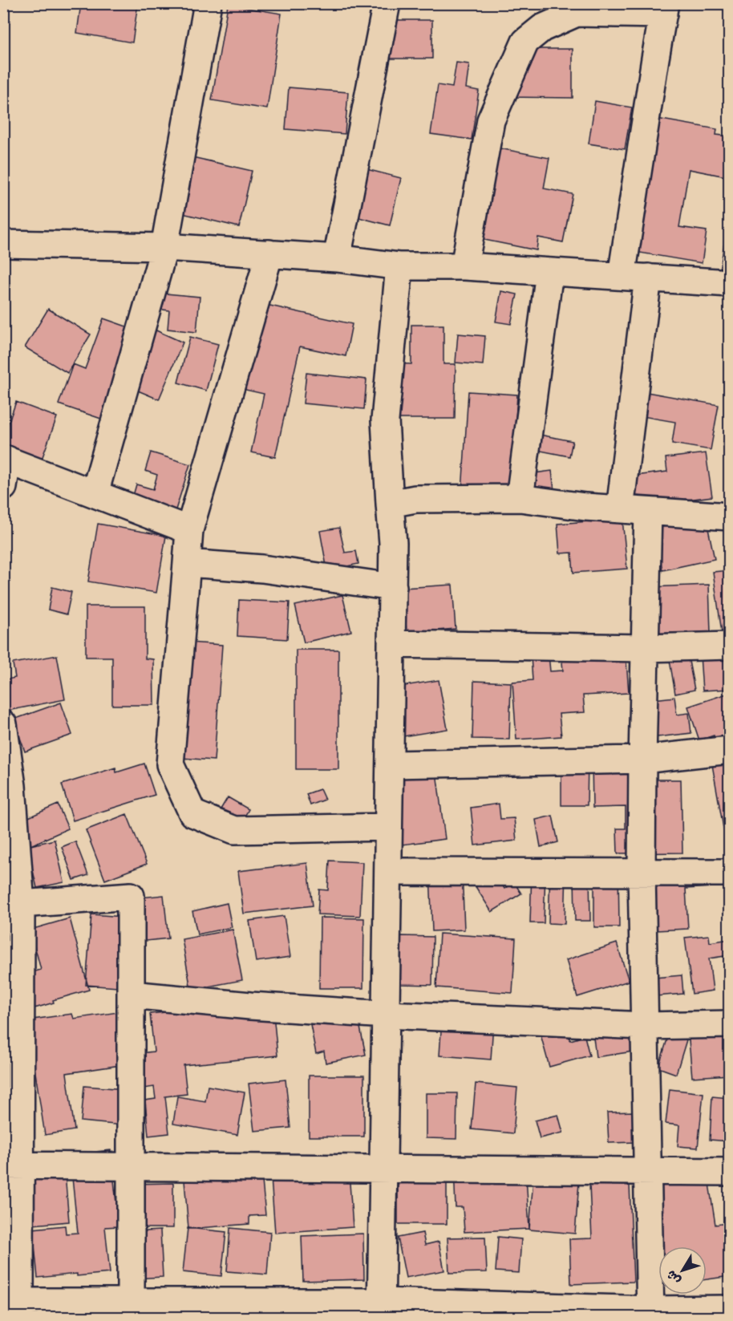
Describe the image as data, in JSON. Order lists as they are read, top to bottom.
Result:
{
  "north": "bottom left"
}
